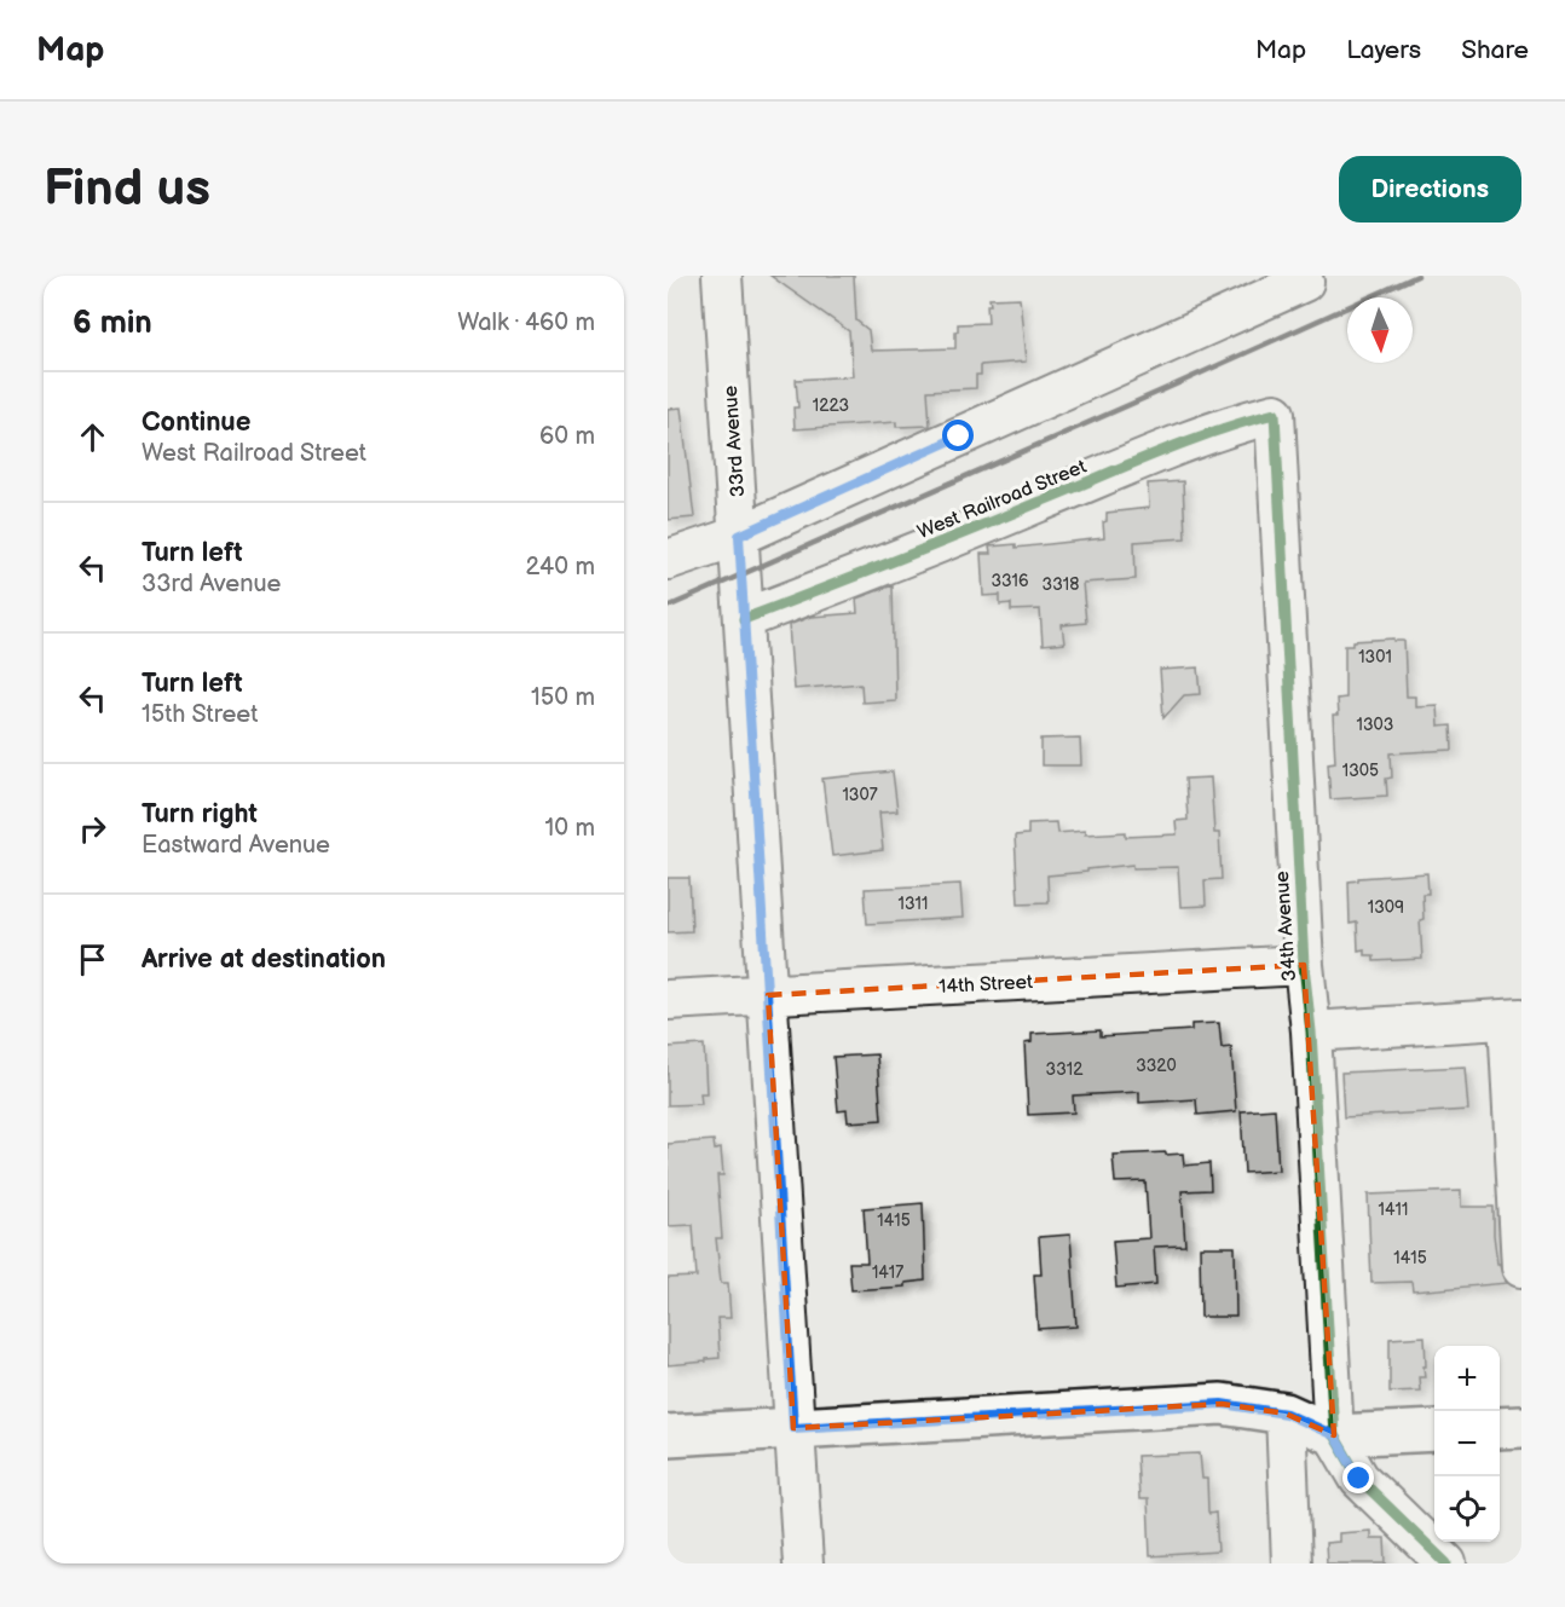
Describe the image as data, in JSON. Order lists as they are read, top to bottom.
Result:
{
  "streets": {
    "street": [
      "33rd Avenue",
      "West Railroad Street",
      "34th Avenue",
      "14th Street"
    ]
  },
  "crossings": [
    ["33rd Avenue", "West Railroad Street"],
    ["33rd Avenue", "14th Street"],
    ["West Railroad Street", "34th Avenue"],
    ["34th Avenue", "14th Street"]
  ],
  "house_numbers": [
    "1223",
    "3316",
    "3318",
    "1301",
    "1303",
    "1305",
    "1307",
    "1311",
    "1309",
    "3320",
    "3312",
    "1411",
    "1415",
    "1415",
    "1417"
  ],
  "north": "bottom",
  "page": {
    "header": "Map",
    "nav": ["Map", "Layers", "Share"],
    "buttons": "Directions",
    "title": "Find us",
    "heading": ["6 min", "Walk · 460 m"],
    "list": [
      ["Continue", "West Railroad Street", "60 m"],
      ["Turn left", "33rd Avenue", "240 m"],
      ["Turn left", "15th Street", "150 m"],
      ["Turn right", "Eastward Avenue", "10 m"],
      "Arrive at destination"
    ],
    "map_buttons": ["+", "−"]
  }
}
